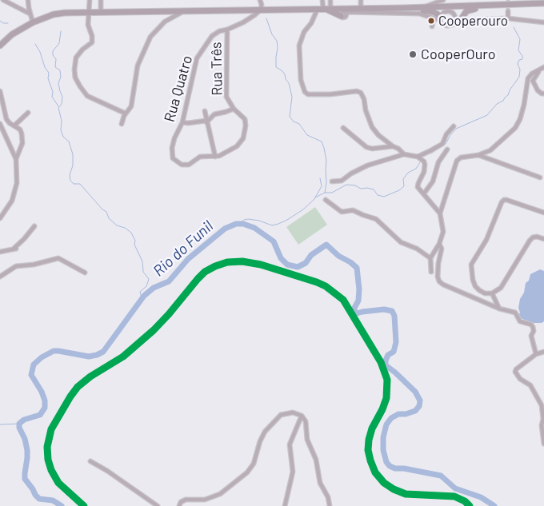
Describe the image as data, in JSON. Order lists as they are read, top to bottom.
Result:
{
  "streets": {
    "street": ["Rua Três", "Rua Quatro"]
  },
  "crossings": [
    ["Rua Três", "Rua Quatro"]
  ],
  "water": ["Rio do Funil"],
  "places": ["Cooperouro", "CooperOuro"]
}
